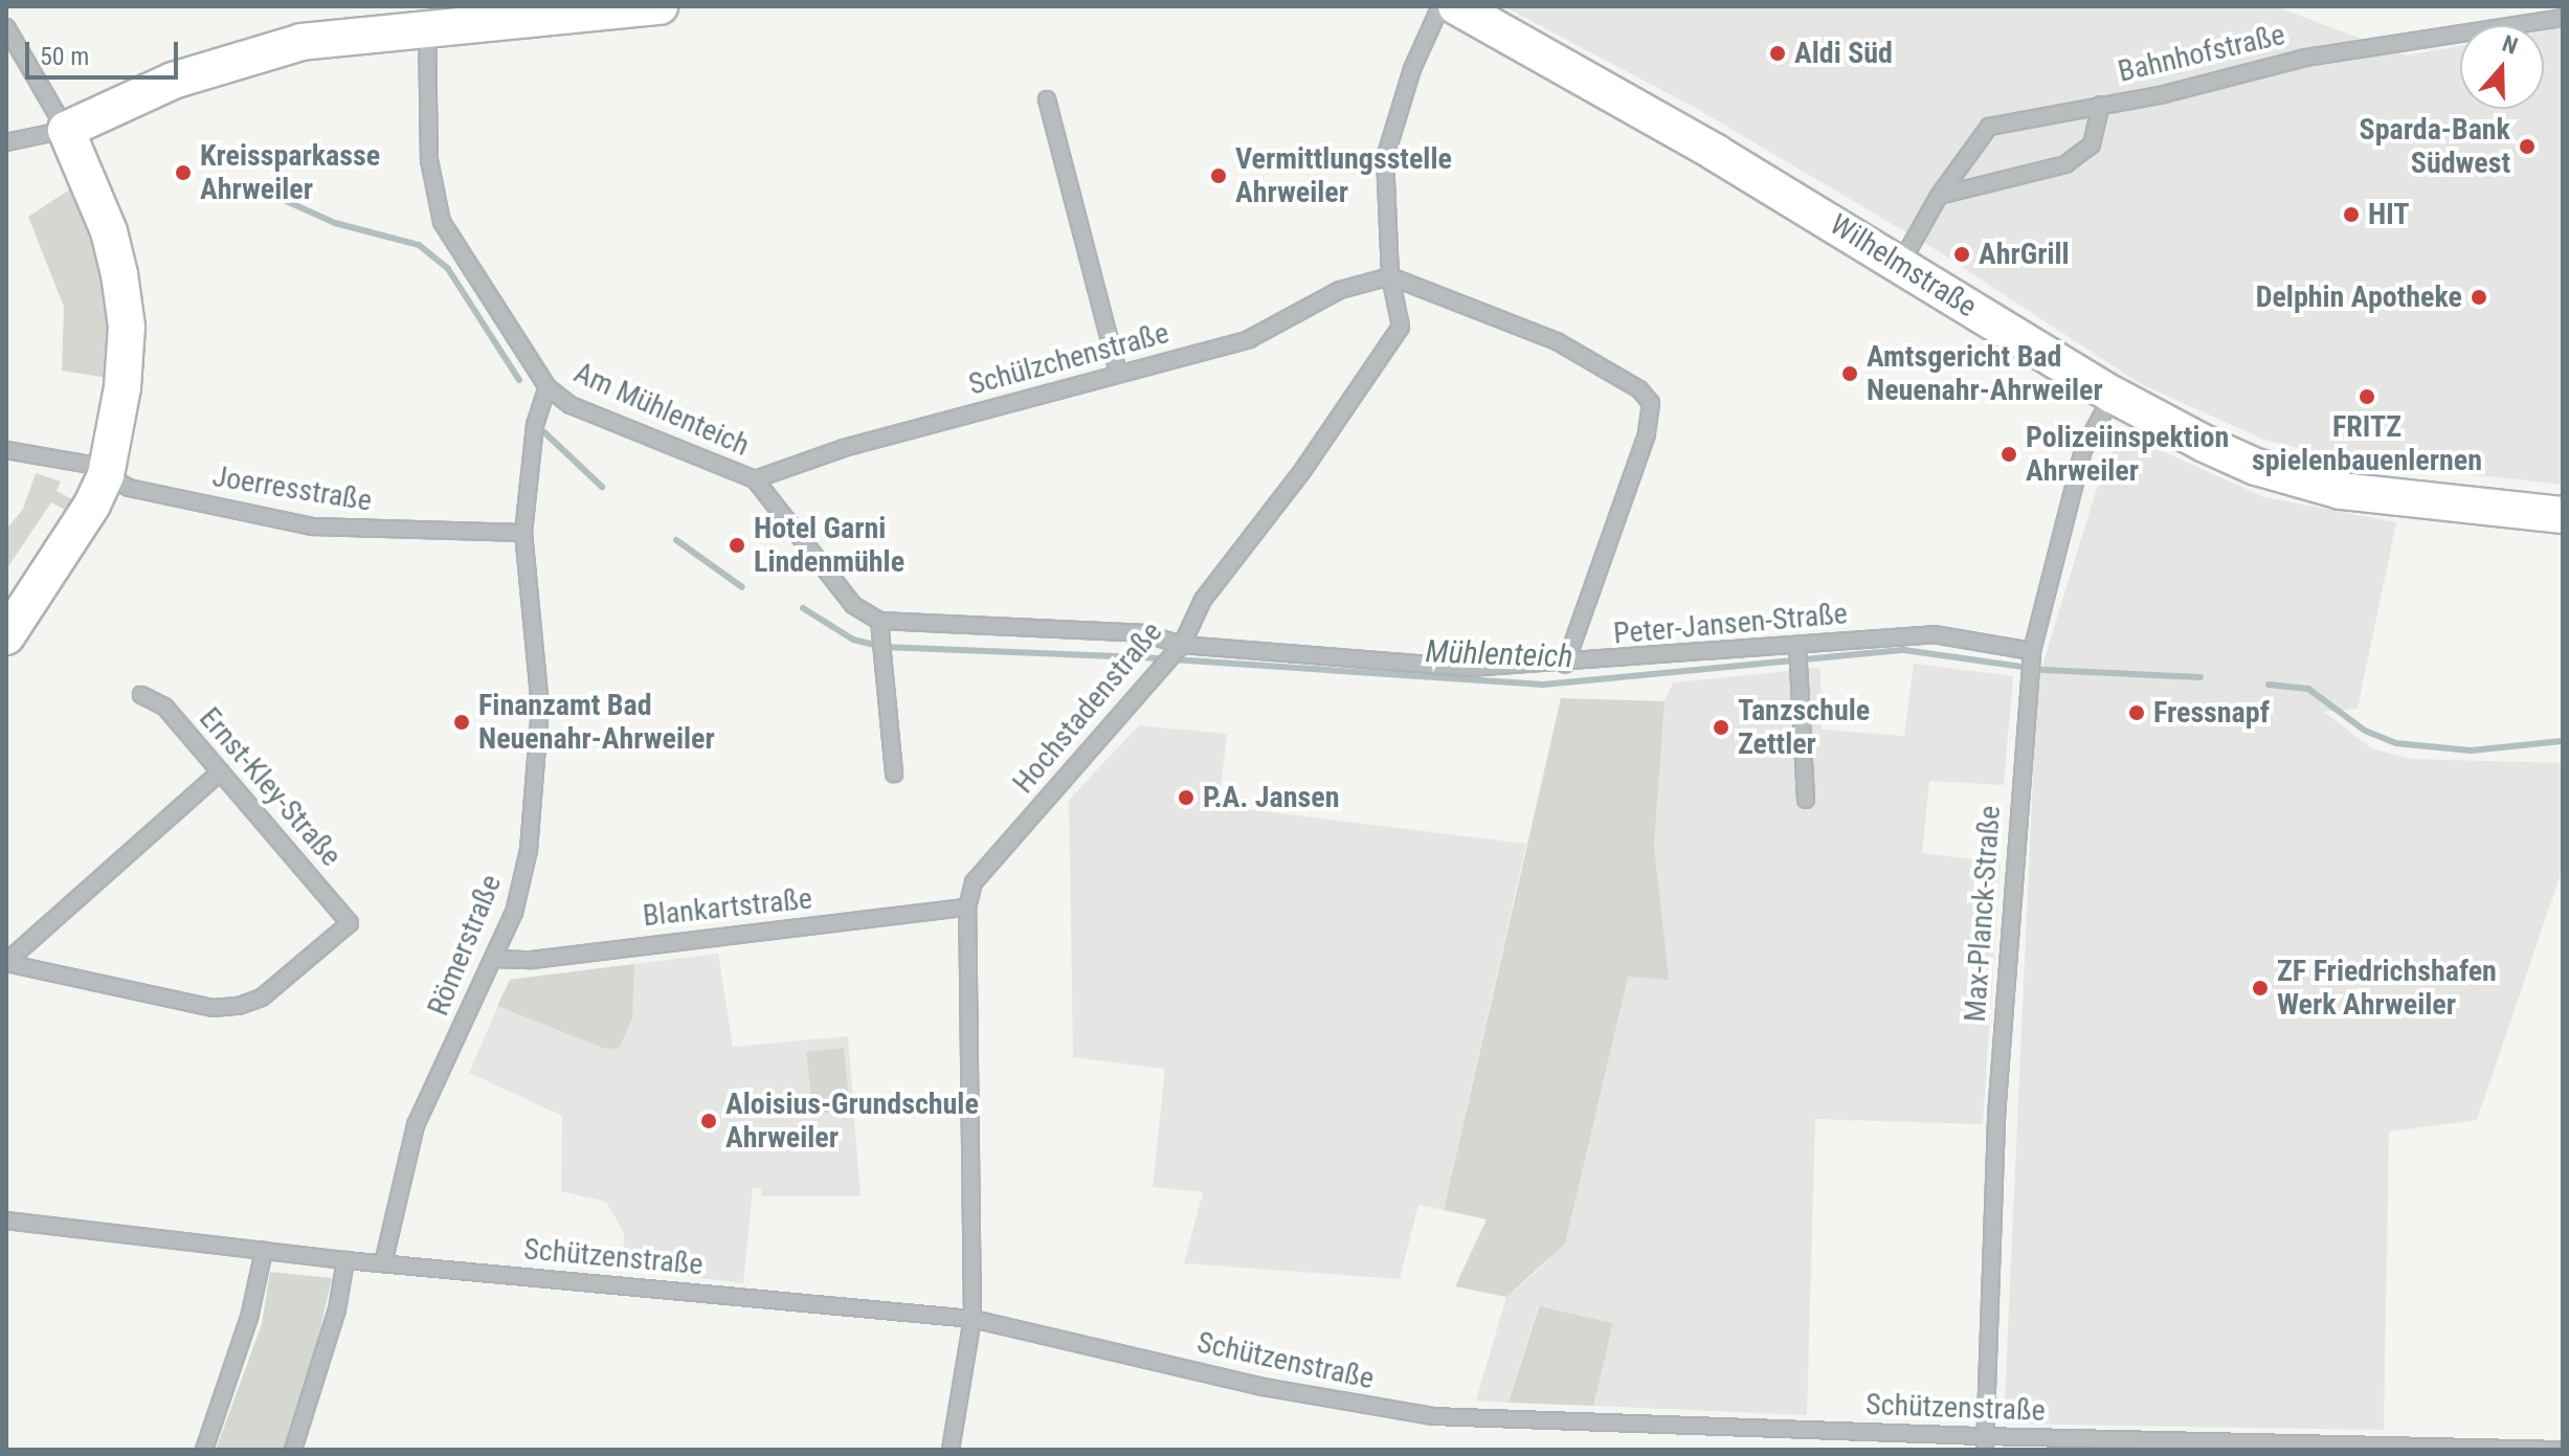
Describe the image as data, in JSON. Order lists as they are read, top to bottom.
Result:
{
  "streets": {
    "main road": ["Wilhelmstraße"],
    "street": [
      "Bahnhofstraße",
      "Schülzchenstraße",
      "Am Mühlenteich",
      "Joerresstraße",
      "Peter-Jansen-Straße",
      "Hochstadenstraße",
      "Ernst-Kley-Straße",
      "Blankartstraße",
      "Max-Planck-Straße",
      "Römerstraße",
      "Schützenstraße"
    ]
  },
  "crossings": [
    ["Bahnhofstraße", "Wilhelmstraße"],
    ["Wilhelmstraße", "Max-Planck-Straße"],
    ["Schülzchenstraße", "Am Mühlenteich"],
    ["Schülzchenstraße", "Hochstadenstraße"],
    ["Am Mühlenteich", "Römerstraße"],
    ["Joerresstraße", "Römerstraße"],
    ["Peter-Jansen-Straße", "Hochstadenstraße"],
    ["Peter-Jansen-Straße", "Max-Planck-Straße"],
    ["Hochstadenstraße", "Blankartstraße"],
    ["Hochstadenstraße", "Schützenstraße"],
    ["Blankartstraße", "Römerstraße"],
    ["Max-Planck-Straße", "Schützenstraße"],
    ["Römerstraße", "Schützenstraße"]
  ],
  "water": ["Mühlenteich"],
  "places": [
    "Aldi Süd",
    "Sparda-Bank Südwest",
    "Kreissparkasse Ahrweiler",
    "Vermittlungsstelle Ahrweiler",
    "HIT",
    "AhrGrill",
    "Delphin Apotheke",
    "Amtsgericht Bad Neuenahr-Ahrweiler",
    "FRITZ spielenbauenlernen",
    "Polizeiinspektion Ahrweiler",
    "Hotel Garni Lindenmühle",
    "Fressnapf",
    "Finanzamt Bad Neuenahr-Ahrweiler",
    "Tanzschule Zettler",
    "P.A. Jansen",
    "ZF Friedrichshafen Werk Ahrweiler",
    "Aloisius-Grundschule Ahrweiler"
  ],
  "scale_bar": "50 m",
  "north": "top"
}
